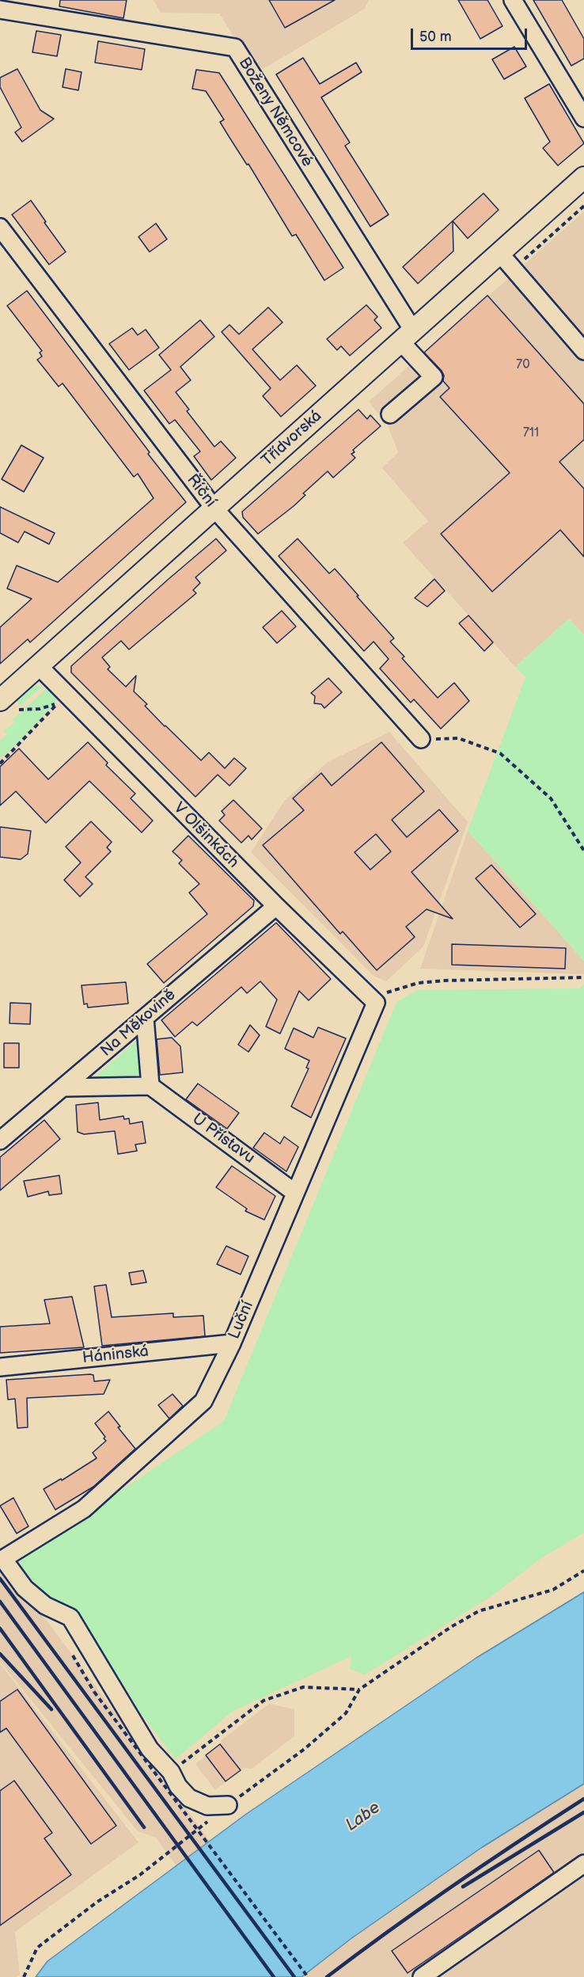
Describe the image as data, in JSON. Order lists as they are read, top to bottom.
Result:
{
  "streets": {
    "main road": ["Třídvorská"],
    "street": [
      "Boženy Němcové",
      "Říční",
      "V Olšinkách",
      "Na Měkovině",
      "U Přístavu",
      "Luční",
      "Háninská"
    ]
  },
  "crossings": [
    ["Boženy Němcové", "Třídvorská"],
    ["Třídvorská", "Říční"],
    ["Třídvorská", "V Olšinkách"],
    ["V Olšinkách", "Na Měkovině"],
    ["V Olšinkách", "Luční"],
    ["U Přístavu", "Luční"],
    ["Luční", "Háninská"]
  ],
  "water": ["Labe"],
  "house_numbers": ["70", "711"],
  "scale_bar": "50 m"
}
